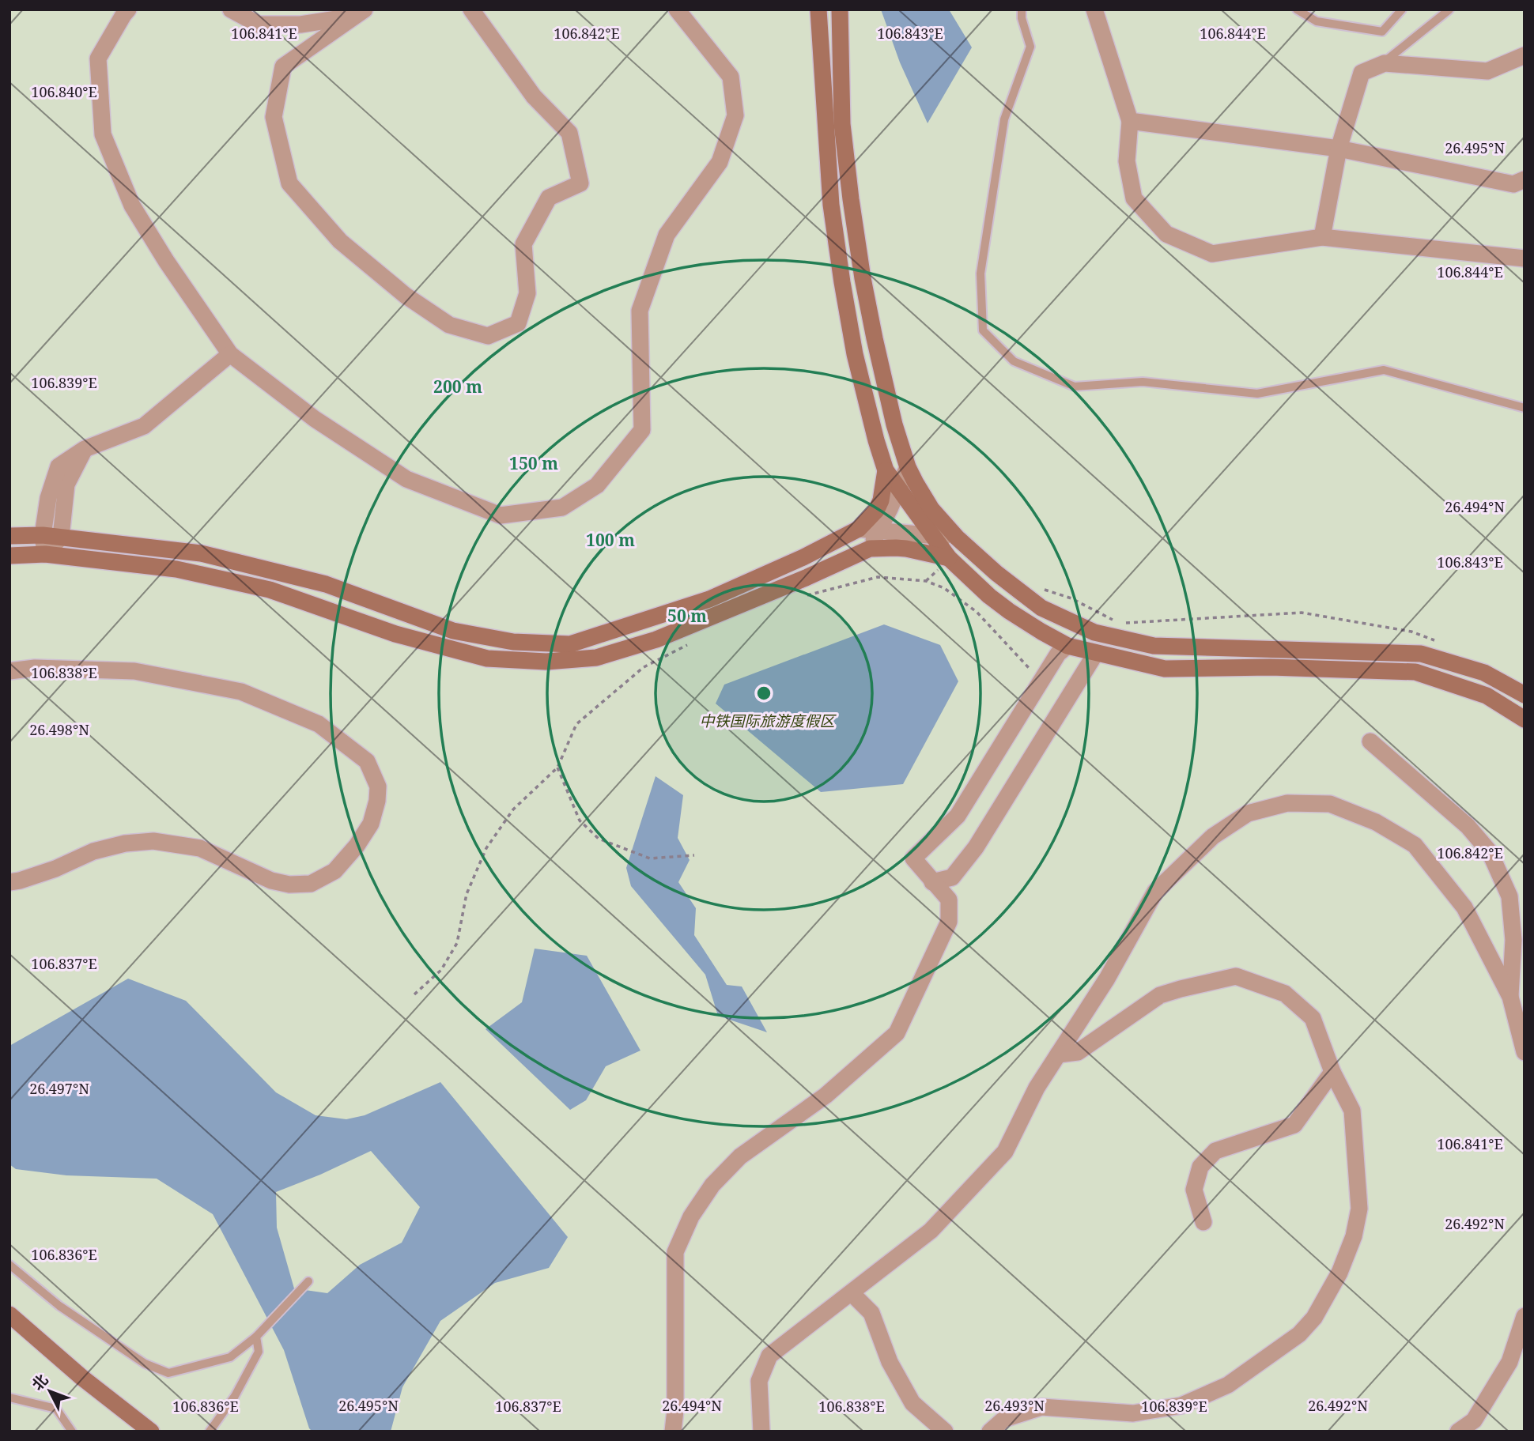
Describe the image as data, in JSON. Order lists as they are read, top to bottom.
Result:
{
  "parks": ["中铁国际旅游度假区"],
  "north": "top left",
  "coordinates": [
    "106.841°E",
    "106.842°E",
    "106.843°E",
    "106.844°E",
    "106.840°E",
    "26.495°N",
    "106.839°E",
    "26.494°N",
    "106.838°E",
    "26.498°N",
    "106.837°E",
    "26.497°N",
    "26.492°N",
    "106.836°E",
    "26.493°N"
  ],
  "rings": [
    "200 m",
    "150 m",
    "100 m",
    "50 m"
  ]
}
